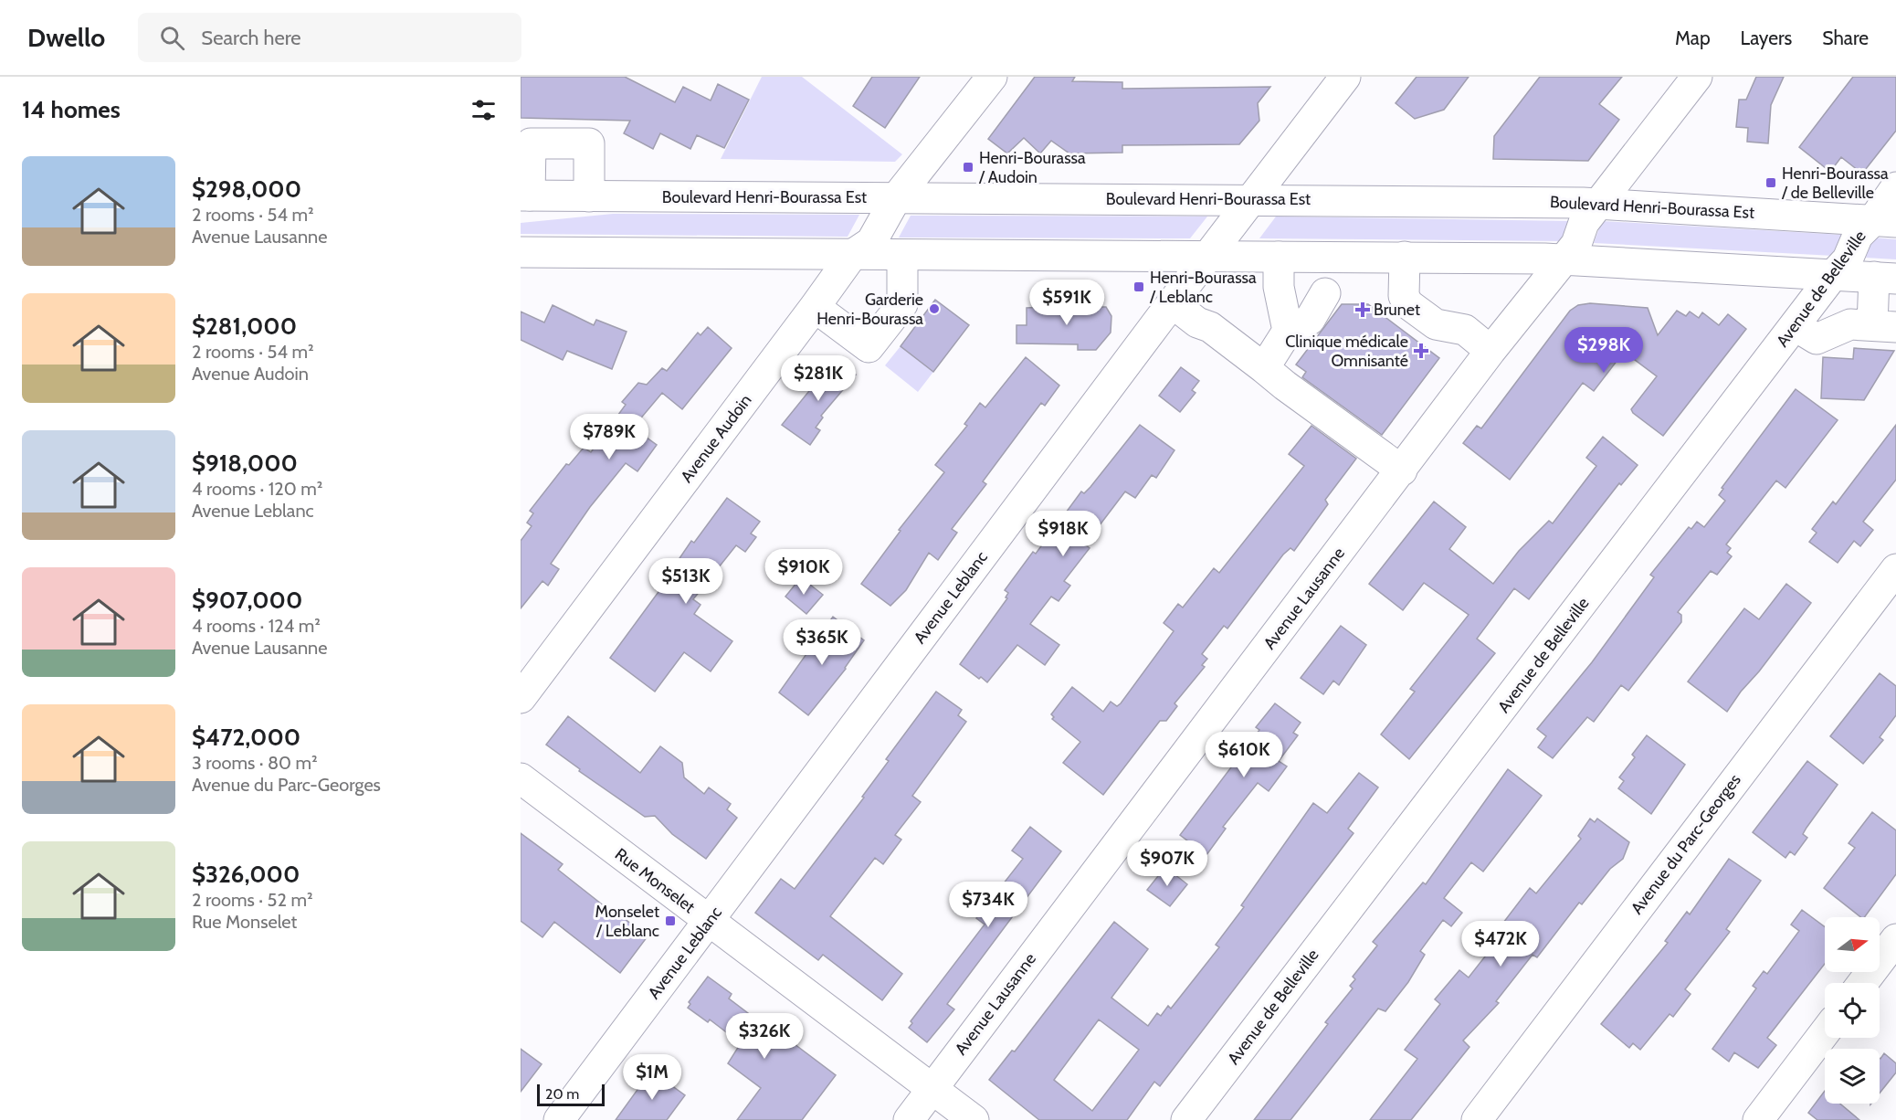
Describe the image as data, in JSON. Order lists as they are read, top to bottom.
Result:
{
  "streets": {
    "street": [
      "Boulevard Henri-Bourassa Est",
      "Avenue de Belleville",
      "Avenue Audoin",
      "Avenue Leblanc",
      "Avenue Lausanne",
      "Avenue du Parc-Georges",
      "Rue Monselet"
    ]
  },
  "crossings": [
    ["Boulevard Henri-Bourassa Est", "Avenue de Belleville"],
    ["Boulevard Henri-Bourassa Est", "Avenue Audoin"],
    ["Boulevard Henri-Bourassa Est", "Avenue Leblanc"],
    ["Boulevard Henri-Bourassa Est", "Avenue Lausanne"],
    ["Avenue Leblanc", "Rue Monselet"],
    ["Avenue Lausanne", "Rue Monselet"]
  ],
  "places": {
    "transit": [
      "Henri-Bourassa / Audoin",
      "Henri-Bourassa / de Belleville",
      "Henri-Bourassa / Leblanc",
      "Monselet / Leblanc"
    ],
    "other": ["Garderie Henri-Bourassa"],
    "health": ["Brunet", "Clinique médicale Omnisanté"]
  },
  "scale_bar": "20 m",
  "north": "right",
  "page": {
    "header": "Dwello",
    "search": "Search here",
    "nav": ["Map", "Layers", "Share"],
    "heading": "14 homes",
    "list": [
      {
        "name": "$298,000",
        "note": "2 rooms · 54 m² · Avenue Lausanne"
      },
      {
        "name": "$281,000",
        "note": "2 rooms · 54 m² · Avenue Audoin"
      },
      {
        "name": "$918,000",
        "note": "4 rooms · 120 m² · Avenue Leblanc"
      },
      {
        "name": "$907,000",
        "note": "4 rooms · 124 m² · Avenue Lausanne"
      },
      {
        "name": "$472,000",
        "note": "3 rooms · 80 m² · Avenue du Parc-Georges"
      },
      {
        "name": "$326,000",
        "note": "2 rooms · 52 m² · Rue Monselet"
      }
    ],
    "price": [
      "$591K",
      "$298K",
      "$281K",
      "$789K",
      "$918K",
      "$910K",
      "$513K",
      "$365K",
      "$610K",
      "$907K",
      "$734K",
      "$472K",
      "$326K",
      "$1M"
    ],
    "scale": "20 m"
  }
}
